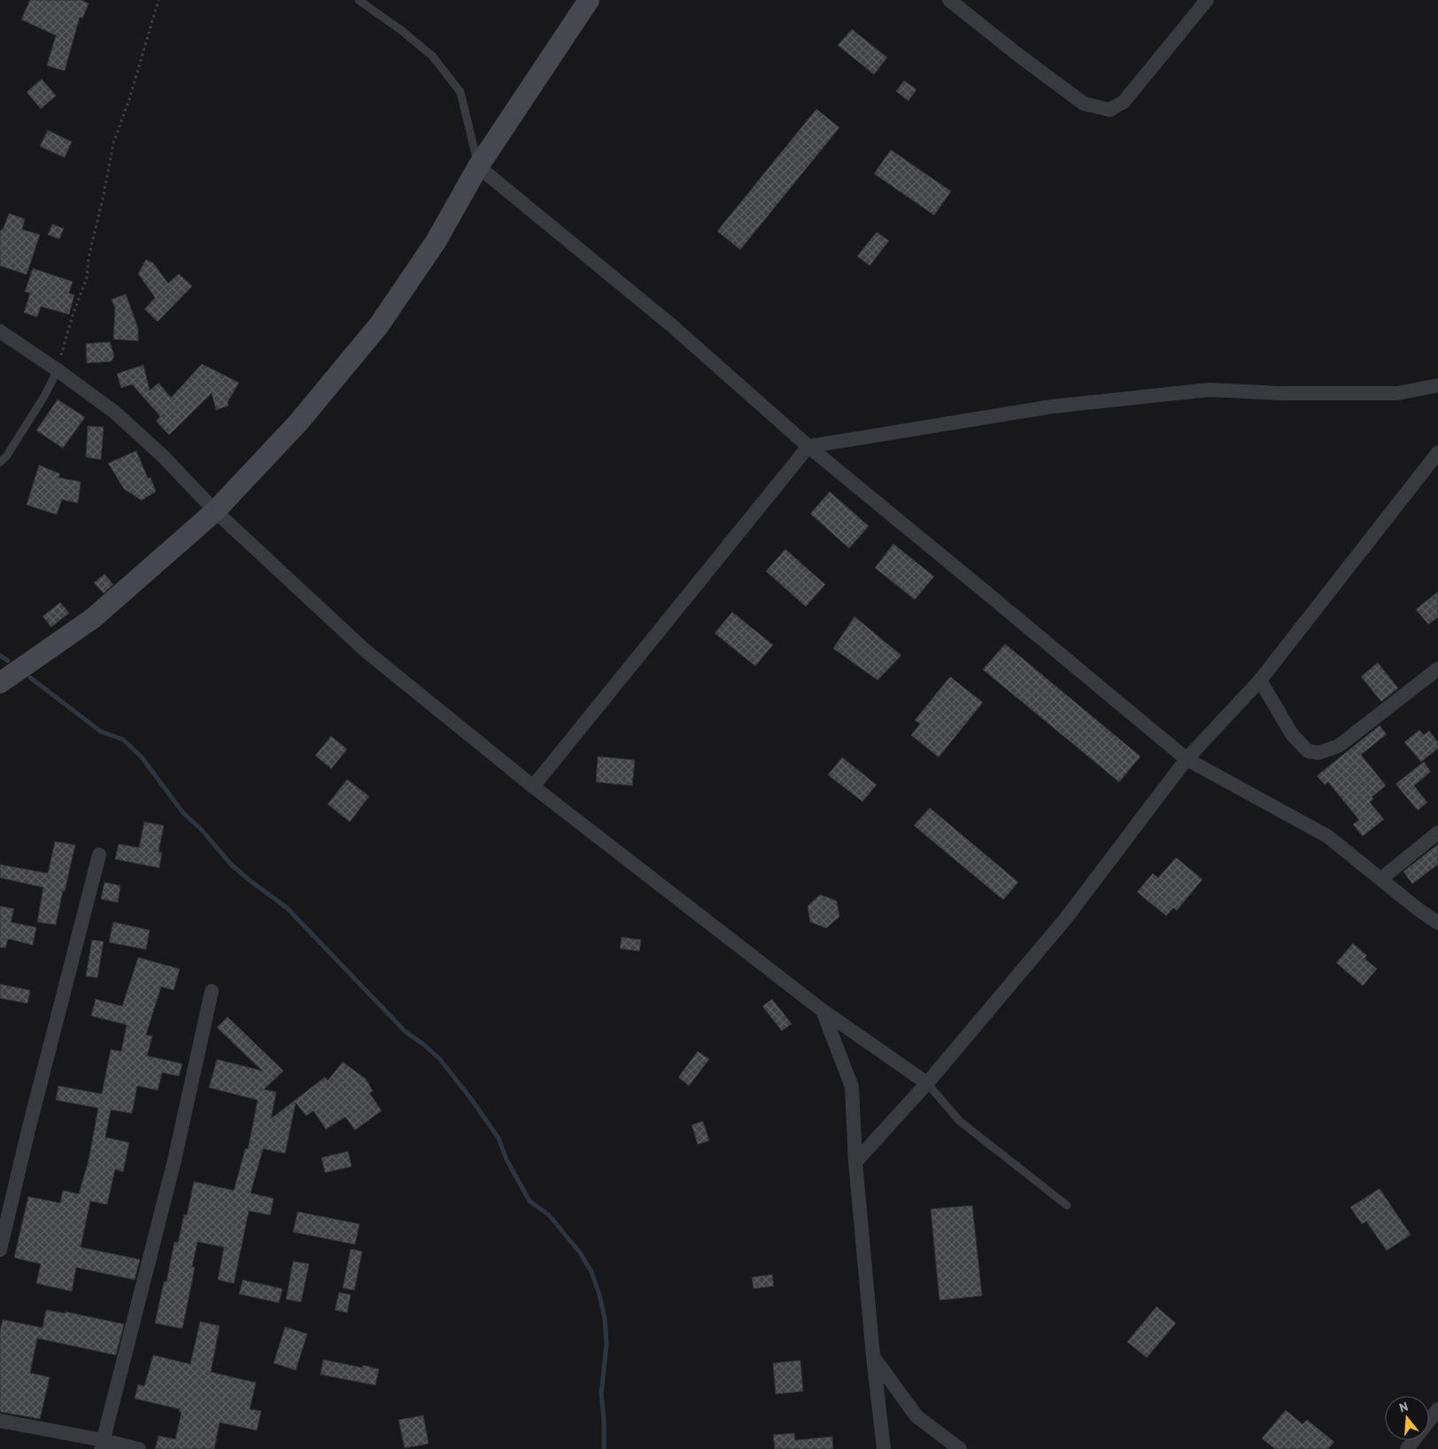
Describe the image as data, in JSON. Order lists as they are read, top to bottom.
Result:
{
  "north": "top"
}
